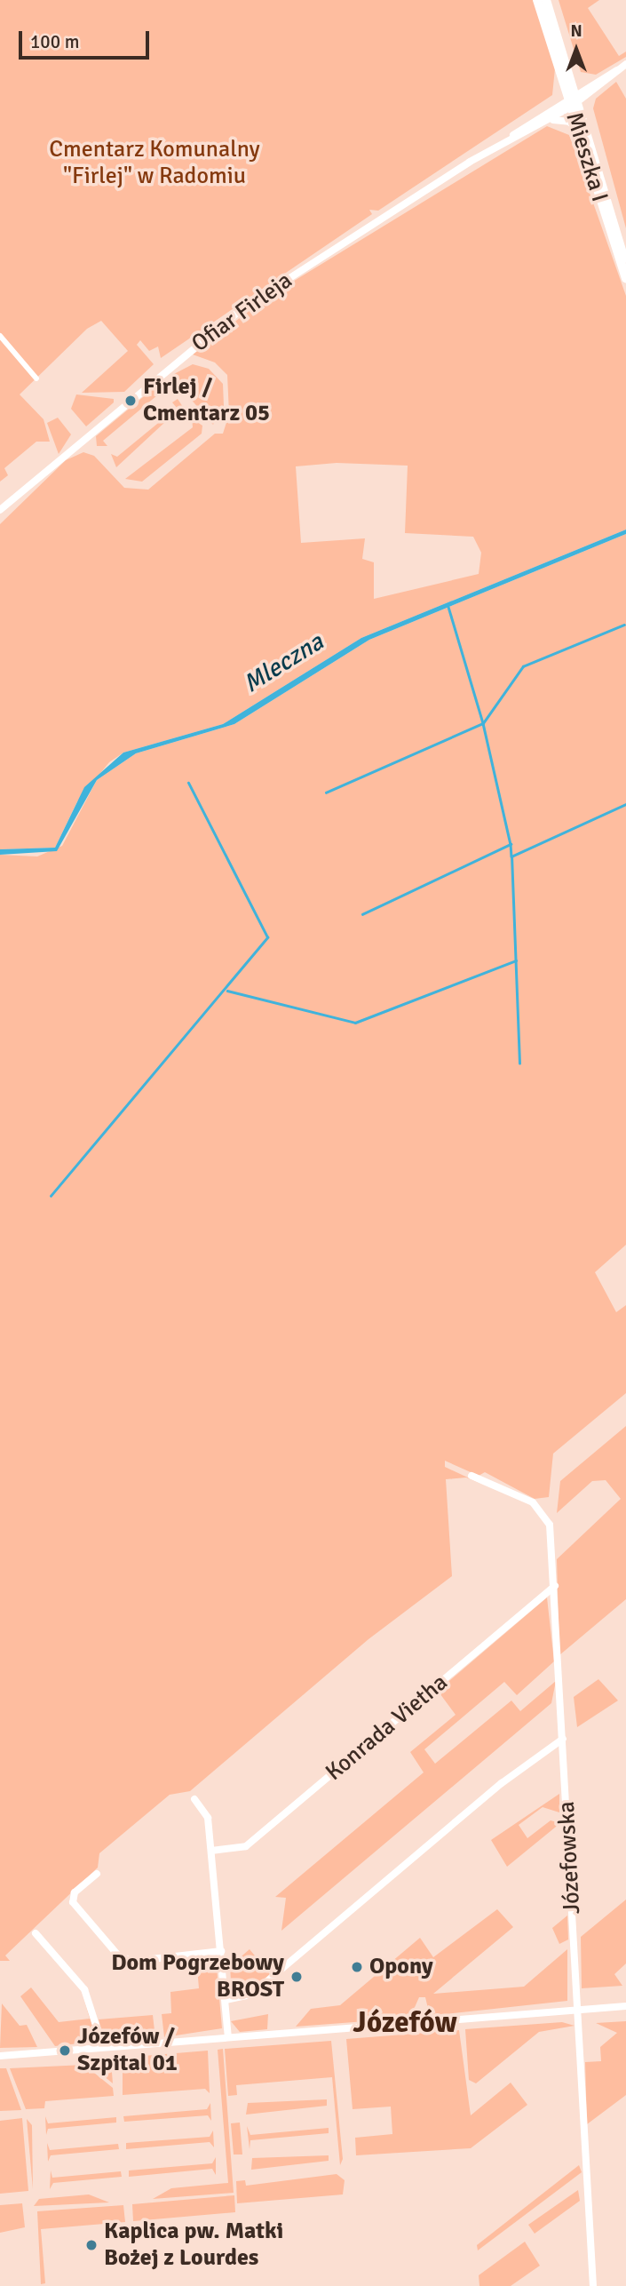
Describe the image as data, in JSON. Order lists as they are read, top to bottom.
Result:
{
  "streets": {
    "street": [
      "Mieszka I",
      "Ofiar Firleja",
      "Konrada Vietha",
      "Józefowska"
    ]
  },
  "crossings": [
    ["Mieszka I", "Ofiar Firleja"],
    ["Konrada Vietha", "Józefowska"]
  ],
  "districts": ["Józefów"],
  "water": ["Mleczna"],
  "parks": ["Cmentarz Komunalny \"Firlej\" w Radomiu"],
  "places": [
    "Firlej / Cmentarz 05",
    "Opony",
    "Dom Pogrzebowy BROST",
    "Józefów / Szpital 01",
    "Kaplica pw. Matki Bożej z Lourdes"
  ],
  "scale_bar": "100 m",
  "north": "top"
}
